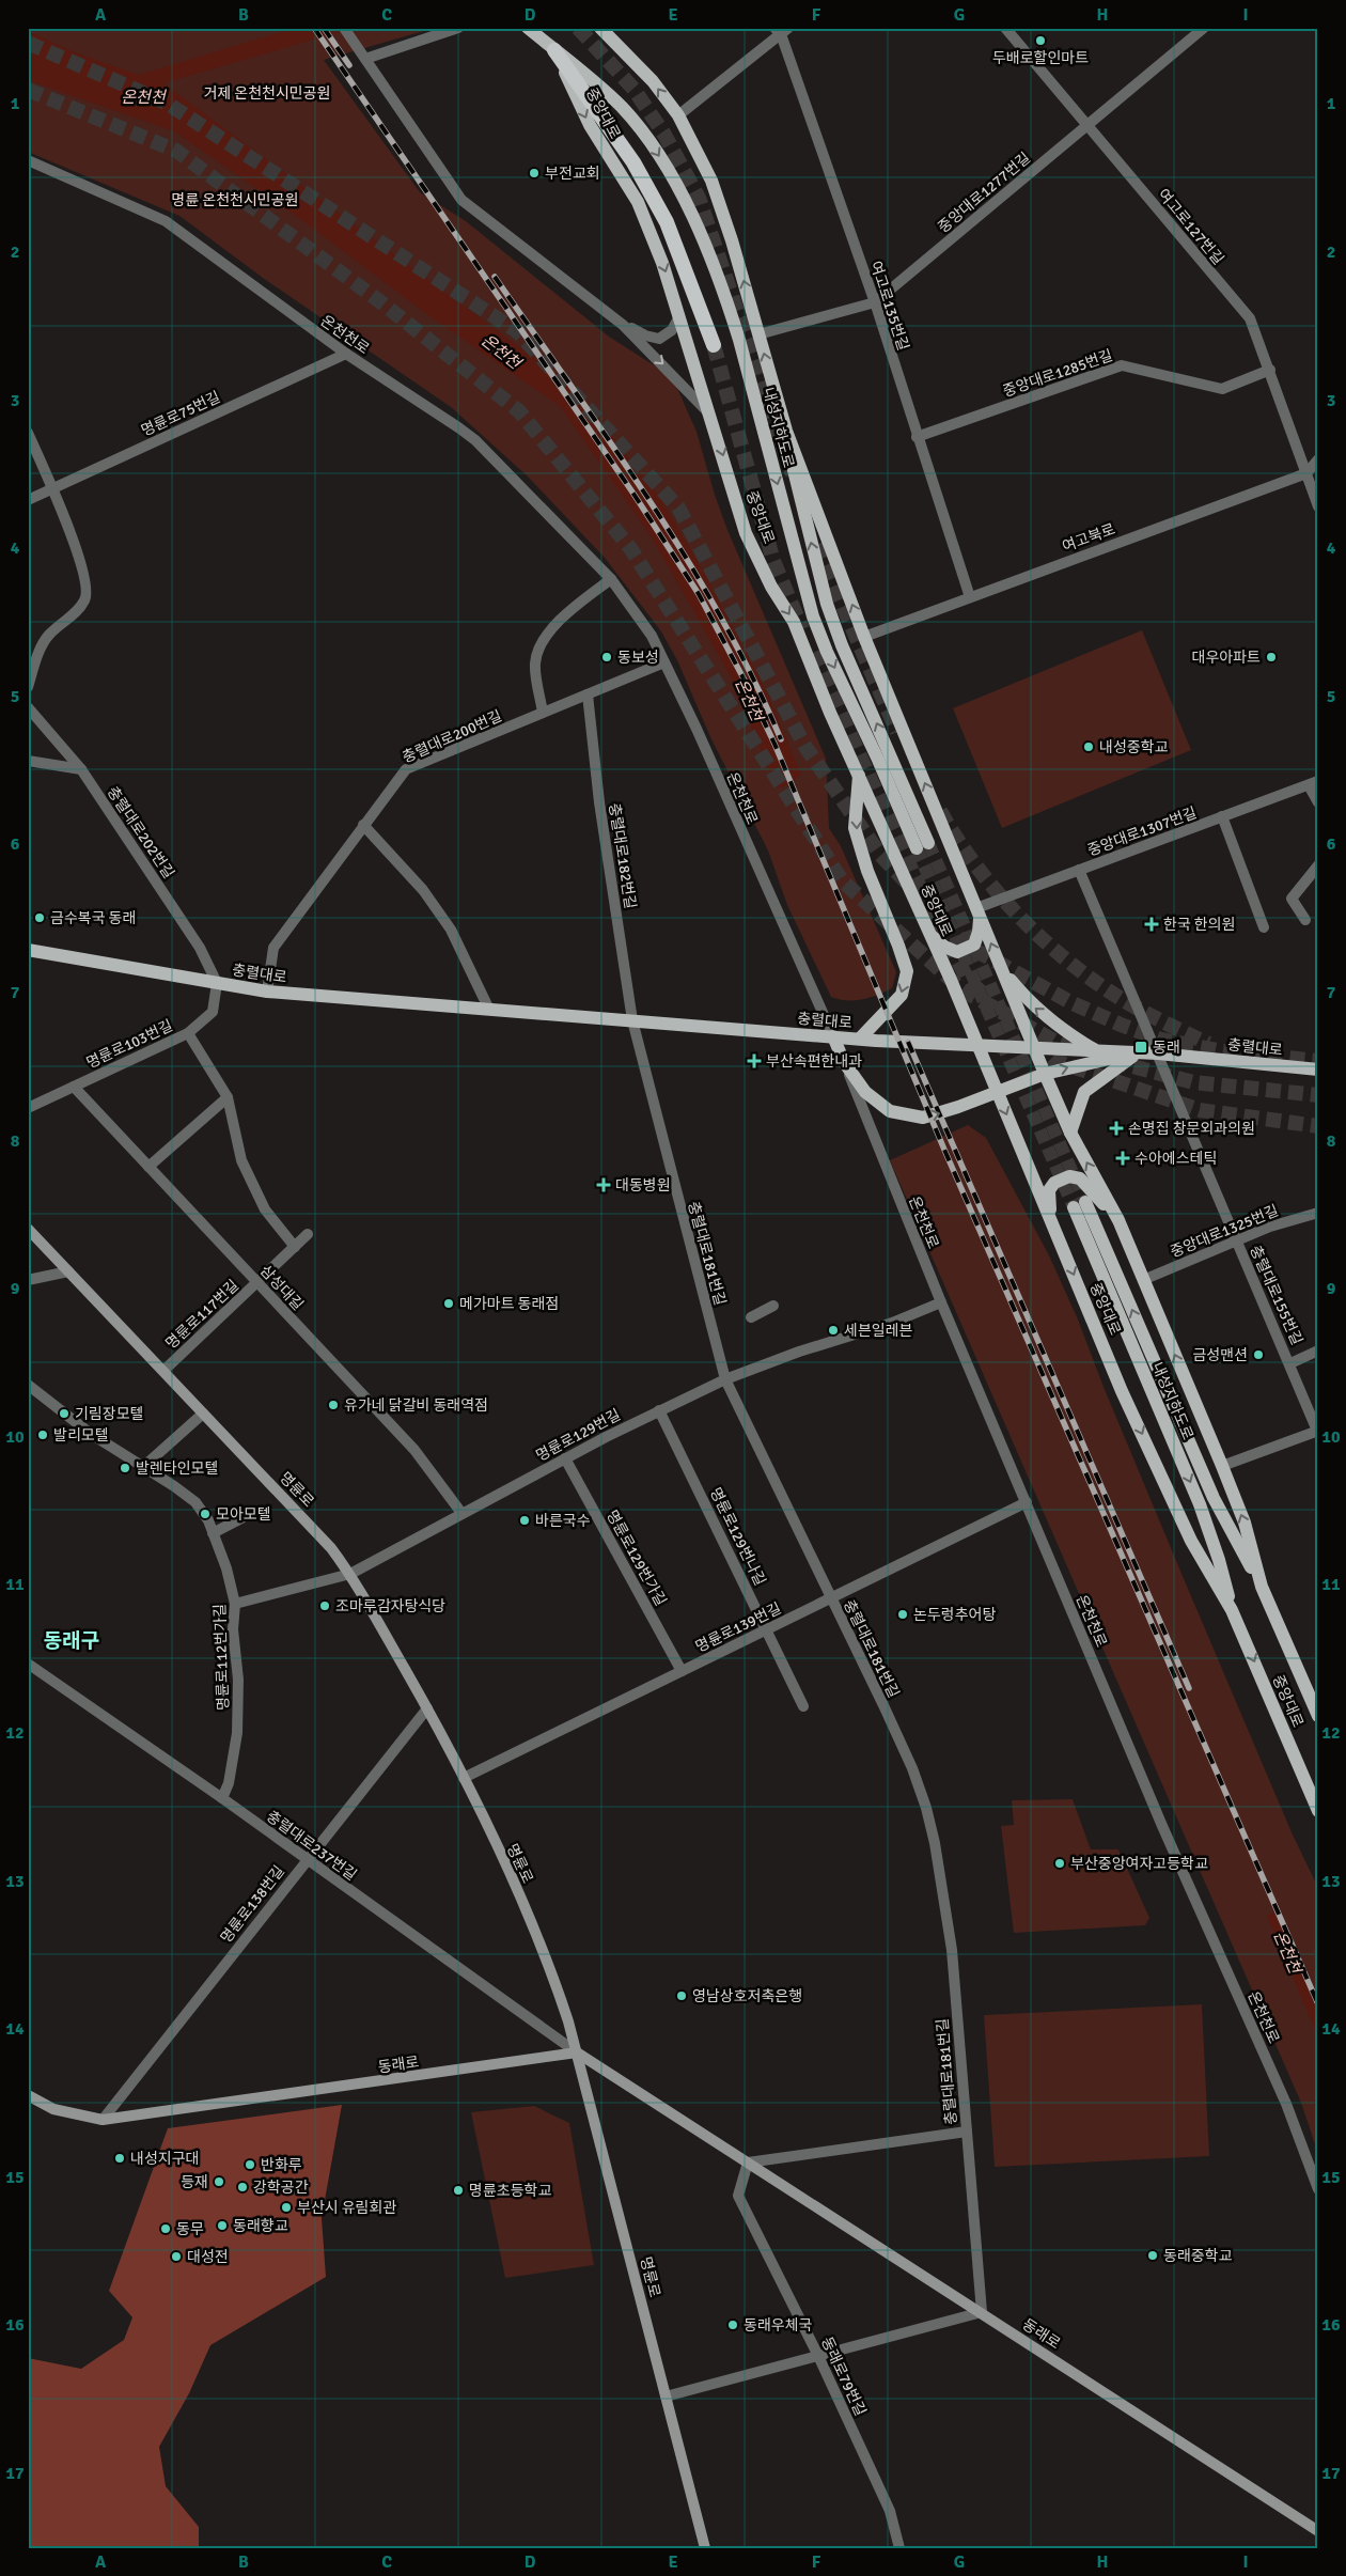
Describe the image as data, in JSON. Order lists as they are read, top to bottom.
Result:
{
  "streets": {
    "main road": [
      "중앙대로",
      "내성지하도로",
      "충렬대로",
      "명륜로",
      "동래로"
    ],
    "street": [
      "중앙대로1277번길",
      "여고로127번길",
      "여고로135번길",
      "온천천로",
      "중앙대로1285번길",
      "명륜로75번길",
      "여고북로",
      "충렬대로200번길",
      "중앙대로1307번길",
      "충렬대로202번길",
      "충렬대로182번길",
      "명륜로103번길",
      "중앙대로1325번길",
      "충렬대로181번길",
      "삼성대길",
      "충렬대로155번길",
      "명륜로117번길",
      "명륜로129번길",
      "명륜로129번나길",
      "명륜로129번가길",
      "명륜로139번길",
      "명륜로112번가길",
      "충렬대로237번길",
      "명륜로138번길",
      "동래로79번길"
    ]
  },
  "crossings": [
    ["중앙대로", "중앙대로1277번길"],
    ["중앙대로", "내성지하도로"],
    ["중앙대로", "여고북로"],
    ["중앙대로", "중앙대로1307번길"],
    ["중앙대로", "충렬대로"],
    ["중앙대로", "중앙대로1325번길"],
    ["중앙대로1277번길", "여고로127번길"],
    ["중앙대로1277번길", "여고로135번길"],
    ["여고로127번길", "중앙대로1285번길"],
    ["여고로127번길", "여고북로"],
    ["여고로135번길", "중앙대로1285번길"],
    ["여고로135번길", "여고북로"],
    ["온천천로", "명륜로75번길"],
    ["온천천로", "충렬대로200번길"],
    ["온천천로", "충렬대로"],
    ["온천천로", "명륜로129번길"],
    ["온천천로", "명륜로139번길"],
    ["충렬대로200번길", "충렬대로182번길"],
    ["충렬대로200번길", "충렬대로"],
    ["충렬대로202번길", "충렬대로"],
    ["충렬대로202번길", "명륜로103번길"],
    ["충렬대로182번길", "충렬대로"],
    ["충렬대로182번길", "충렬대로181번길"],
    ["충렬대로", "명륜로103번길"],
    ["충렬대로", "충렬대로181번길"],
    ["충렬대로", "충렬대로155번길"],
    ["명륜로103번길", "삼성대길"],
    ["중앙대로1325번길", "충렬대로155번길"],
    ["충렬대로181번길", "명륜로129번길"],
    ["충렬대로181번길", "명륜로139번길"],
    ["충렬대로181번길", "동래로"],
    ["삼성대길", "명륜로117번길"],
    ["삼성대길", "명륜로129번길"],
    ["명륜로117번길", "명륜로"],
    ["명륜로129번길", "명륜로"],
    ["명륜로129번길", "명륜로129번나길"],
    ["명륜로129번길", "명륜로129번가길"],
    ["명륜로129번길", "명륜로112번가길"],
    ["명륜로", "명륜로139번길"],
    ["명륜로", "충렬대로237번길"],
    ["명륜로", "명륜로138번길"],
    ["명륜로", "동래로"],
    ["명륜로129번나길", "명륜로139번길"],
    ["명륜로129번가길", "명륜로139번길"],
    ["명륜로112번가길", "충렬대로237번길"],
    ["충렬대로237번길", "명륜로138번길"],
    ["충렬대로237번길", "동래로"],
    ["명륜로138번길", "동래로"],
    ["동래로", "동래로79번길"]
  ],
  "districts": ["동래구"],
  "water": ["온천천"],
  "parks": ["거제 온천천시민공원", "명륜 온천천시민공원"],
  "places": {
    "other": [
      "두배로할인마트",
      "부전교회",
      "동보성",
      "대우아파트",
      "내성중학교",
      "금수복국 동래",
      "메가마트 동래점",
      "세븐일레븐",
      "금성맨션",
      "유가네 닭갈비 동래역점",
      "기림장모텔",
      "발리모텔",
      "발렌타인모텔",
      "모아모텔",
      "바른국수",
      "조마루감자탕식당",
      "논두렁추어탕",
      "부산중앙여자고등학교",
      "영남상호저축은행",
      "내성지구대",
      "반화루",
      "등재",
      "강학공간",
      "명륜초등학교",
      "부산시 유림회관",
      "동래향교",
      "동무",
      "동래중학교",
      "대성전",
      "동래우체국"
    ],
    "health": [
      "한국 한의원",
      "부산속편한내과",
      "손명집 창문외과의원",
      "수아에스테틱",
      "대동병원"
    ],
    "transit": ["동래"]
  },
  "grid": {
    "columns": [
      "A",
      "B",
      "C",
      "D",
      "E",
      "F",
      "G",
      "H",
      "I"
    ],
    "rows": [
      "1",
      "2",
      "3",
      "4",
      "5",
      "6",
      "7",
      "8",
      "9",
      "10",
      "11",
      "12",
      "13",
      "14",
      "15",
      "16",
      "17"
    ]
  }
}
